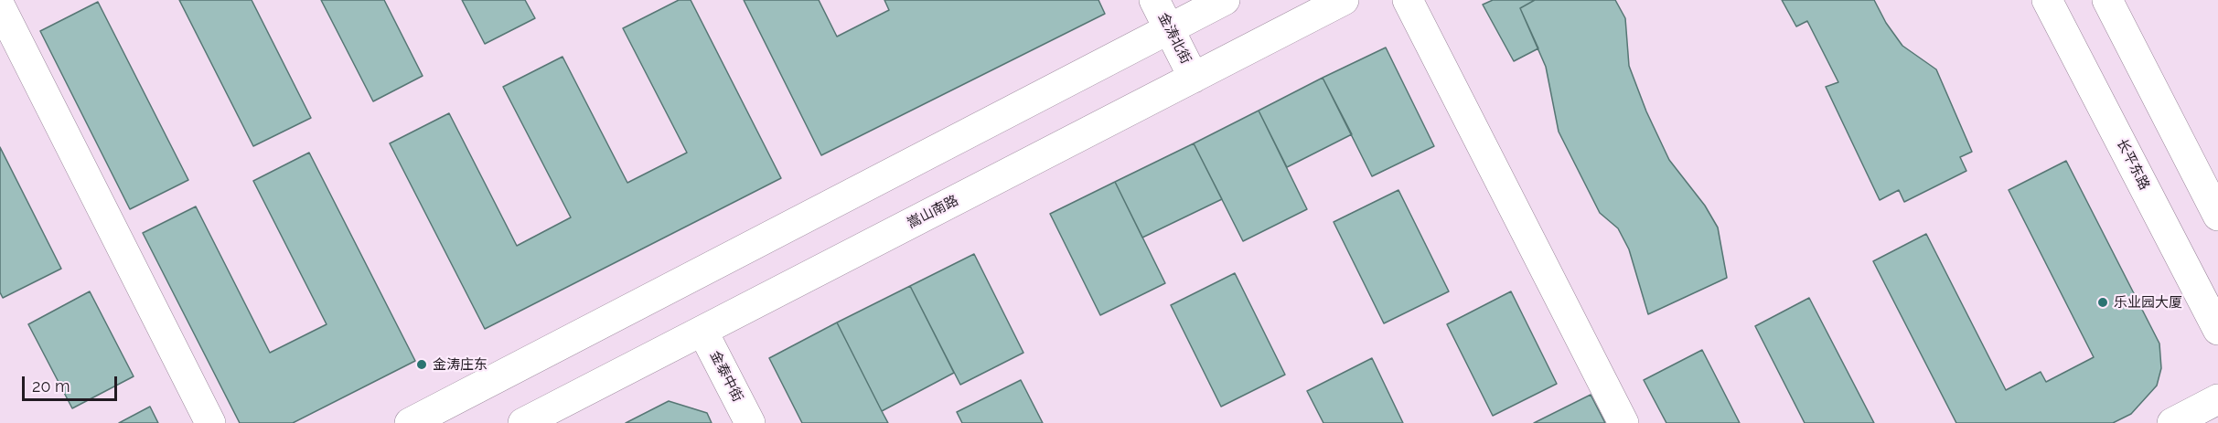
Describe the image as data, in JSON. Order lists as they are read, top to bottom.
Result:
{
  "streets": {
    "street": [
      "金涛北街",
      "长平东路",
      "嵩山南路",
      "金泰中街"
    ]
  },
  "crossings": [
    ["金涛北街", "嵩山南路"],
    ["嵩山南路", "金泰中街"]
  ],
  "places": ["乐业园大厦", "金涛庄东"],
  "scale_bar": "20 m"
}
